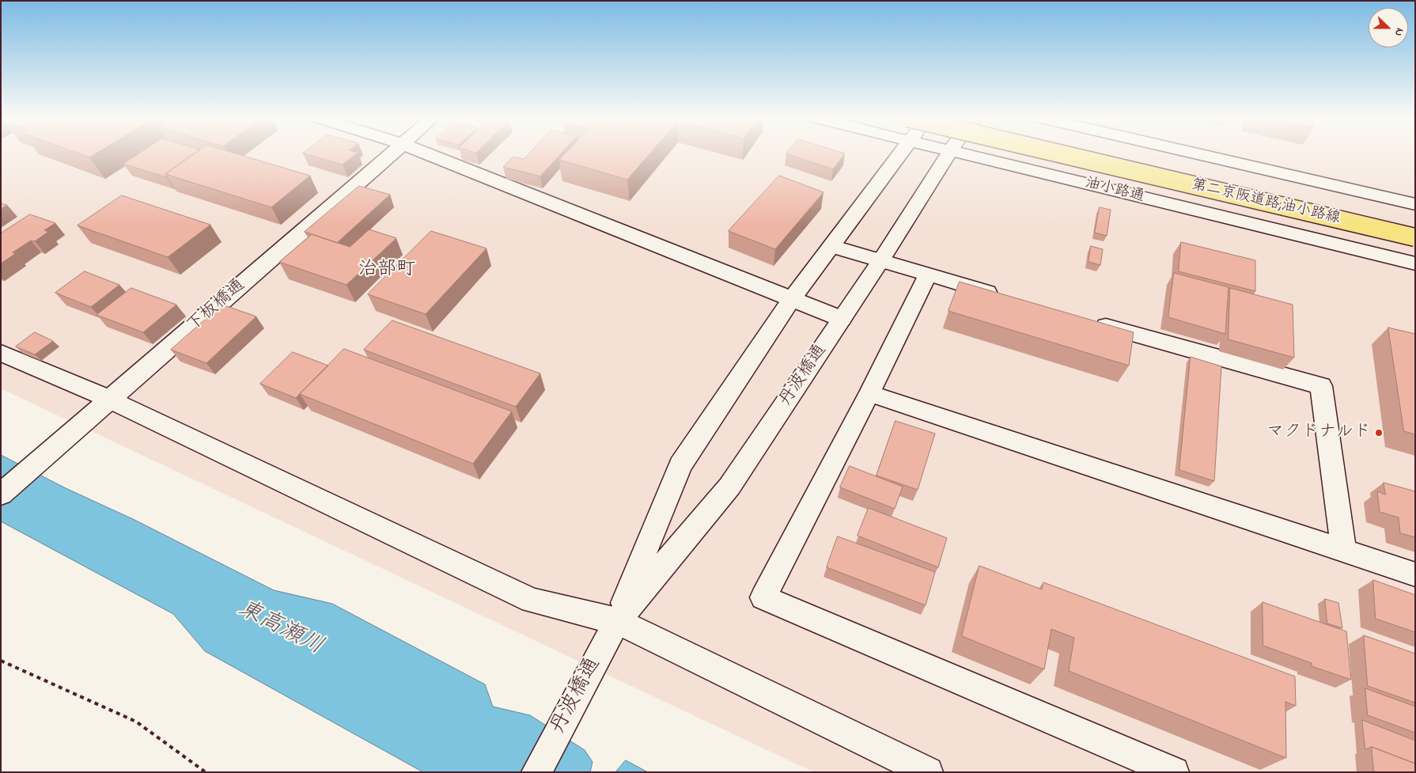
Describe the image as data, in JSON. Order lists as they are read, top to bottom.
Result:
{
  "streets": {
    "highway": ["第二京阪道路;油小路線"],
    "street": ["油小路通", "下板橋通", "丹波橋通"]
  },
  "districts": ["治部町"],
  "water": ["東高瀬川"],
  "places": ["マクドナルド"],
  "north": "right"
}
